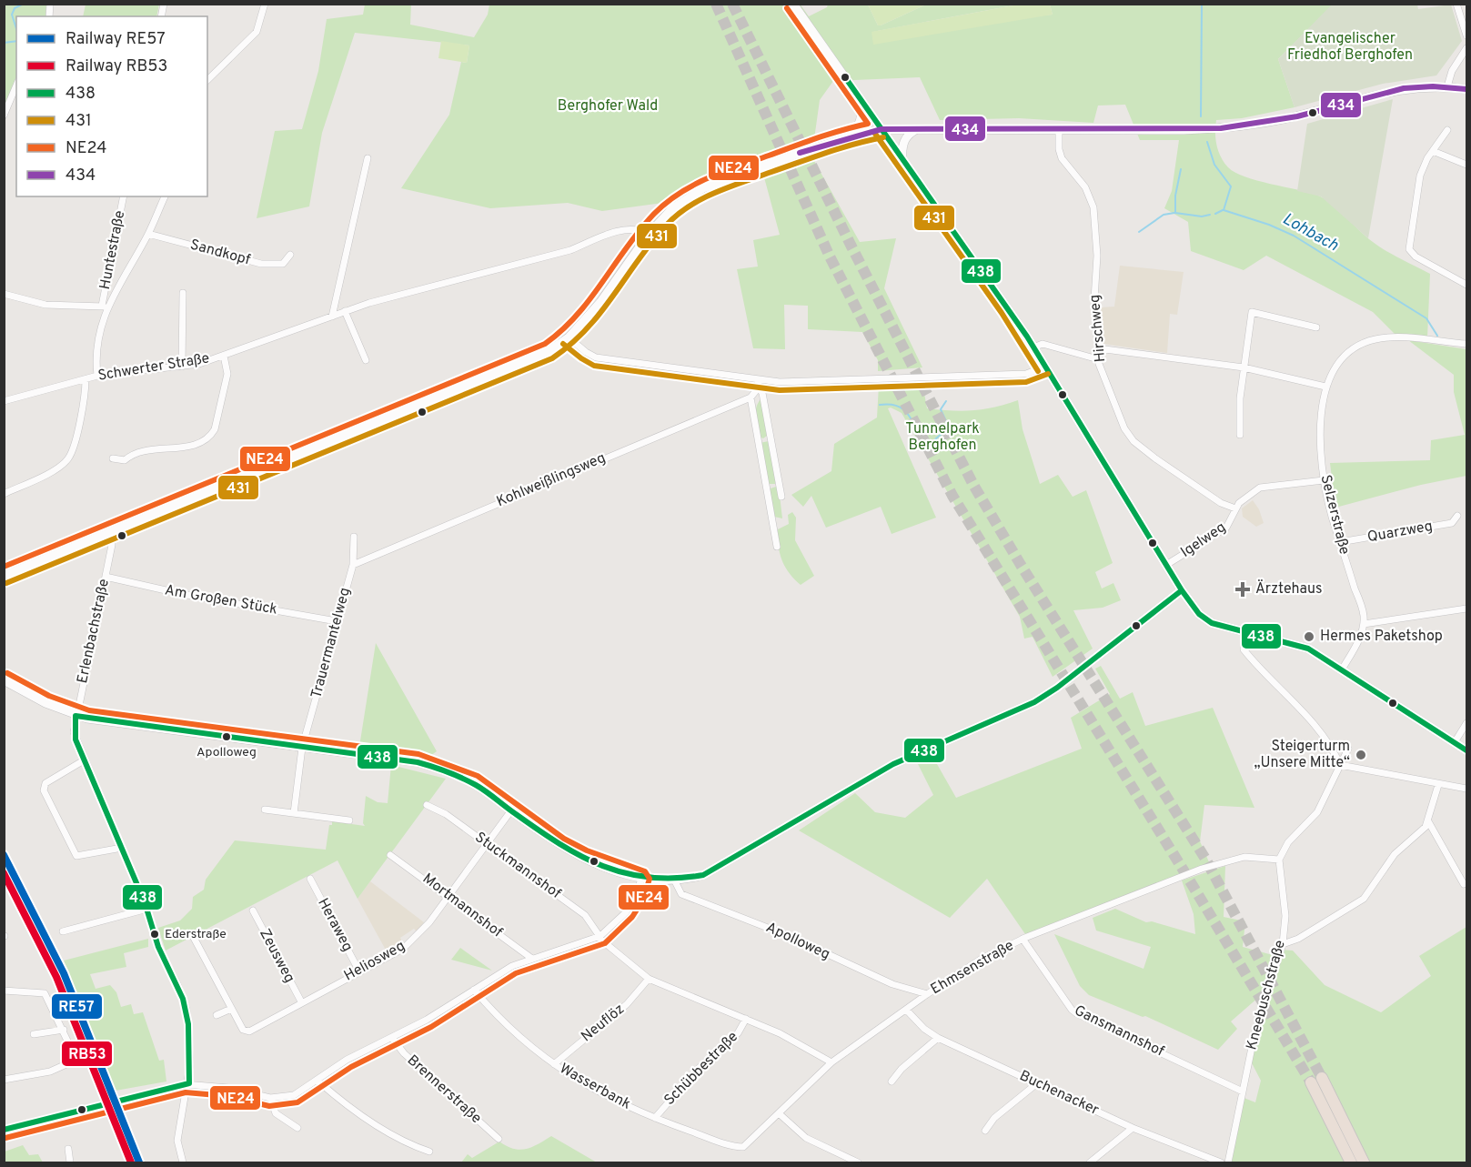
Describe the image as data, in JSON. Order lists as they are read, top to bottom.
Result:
{
  "streets": {
    "street": [
      "Huntestraße",
      "Sandkopf",
      "Hirschweg",
      "Schwerter Straße",
      "Kohlweißlingsweg",
      "Selzerstraße",
      "Quarzweg",
      "Igelweg",
      "Am Großen Stück",
      "Erlenbachstraße",
      "Trauermantelweg",
      "Stuckmannshof",
      "Mortmannshof",
      "Heraweg",
      "Apolloweg",
      "Zeusweg",
      "Heliosweg",
      "Ehmsenstraße",
      "Kneebuschstraße",
      "Neuflöz",
      "Gansmannshof",
      "Schübbestraße",
      "Wasserbank",
      "Brennerstraße",
      "Buchenacker"
    ]
  },
  "crossings": [
    ["Huntestraße", "Schwerter Straße"],
    ["Hirschweg", "Igelweg"],
    ["Kohlweißlingsweg", "Trauermantelweg"],
    ["Selzerstraße", "Quarzweg"],
    ["Selzerstraße", "Igelweg"],
    ["Am Großen Stück", "Erlenbachstraße"],
    ["Am Großen Stück", "Trauermantelweg"],
    ["Stuckmannshof", "Heliosweg"],
    ["Stuckmannshof", "Ehmsenstraße"],
    ["Stuckmannshof", "Neuflöz"],
    ["Stuckmannshof", "Schübbestraße"],
    ["Mortmannshof", "Heliosweg"],
    ["Heraweg", "Heliosweg"],
    ["Apolloweg", "Ehmsenstraße"],
    ["Zeusweg", "Heliosweg"],
    ["Ehmsenstraße", "Kneebuschstraße"],
    ["Ehmsenstraße", "Gansmannshof"],
    ["Ehmsenstraße", "Wasserbank"],
    ["Ehmsenstraße", "Buchenacker"],
    ["Kneebuschstraße", "Gansmannshof"],
    ["Neuflöz", "Wasserbank"],
    ["Schübbestraße", "Wasserbank"]
  ],
  "water": ["Lohbach"],
  "parks": ["Evangelischer Friedhof Berghofen", "Berghofer Wald", "Tunnelpark Berghofen"],
  "places": {
    "health": ["Ärztehaus"],
    "other": [
      "Hermes Paketshop",
      "Apolloweg",
      "Steigerturm „Unsere Mitte“",
      "Ederstraße"
    ]
  },
  "lines": [
    "transit line NE24",
    "transit line 438",
    "transit line 434",
    "transit line 431",
    "rail line RE57",
    "rail line RB53"
  ],
  "legend": [
    "Railway RE57",
    "Railway RB53",
    "438",
    "431",
    "NE24",
    "434"
  ]
}
